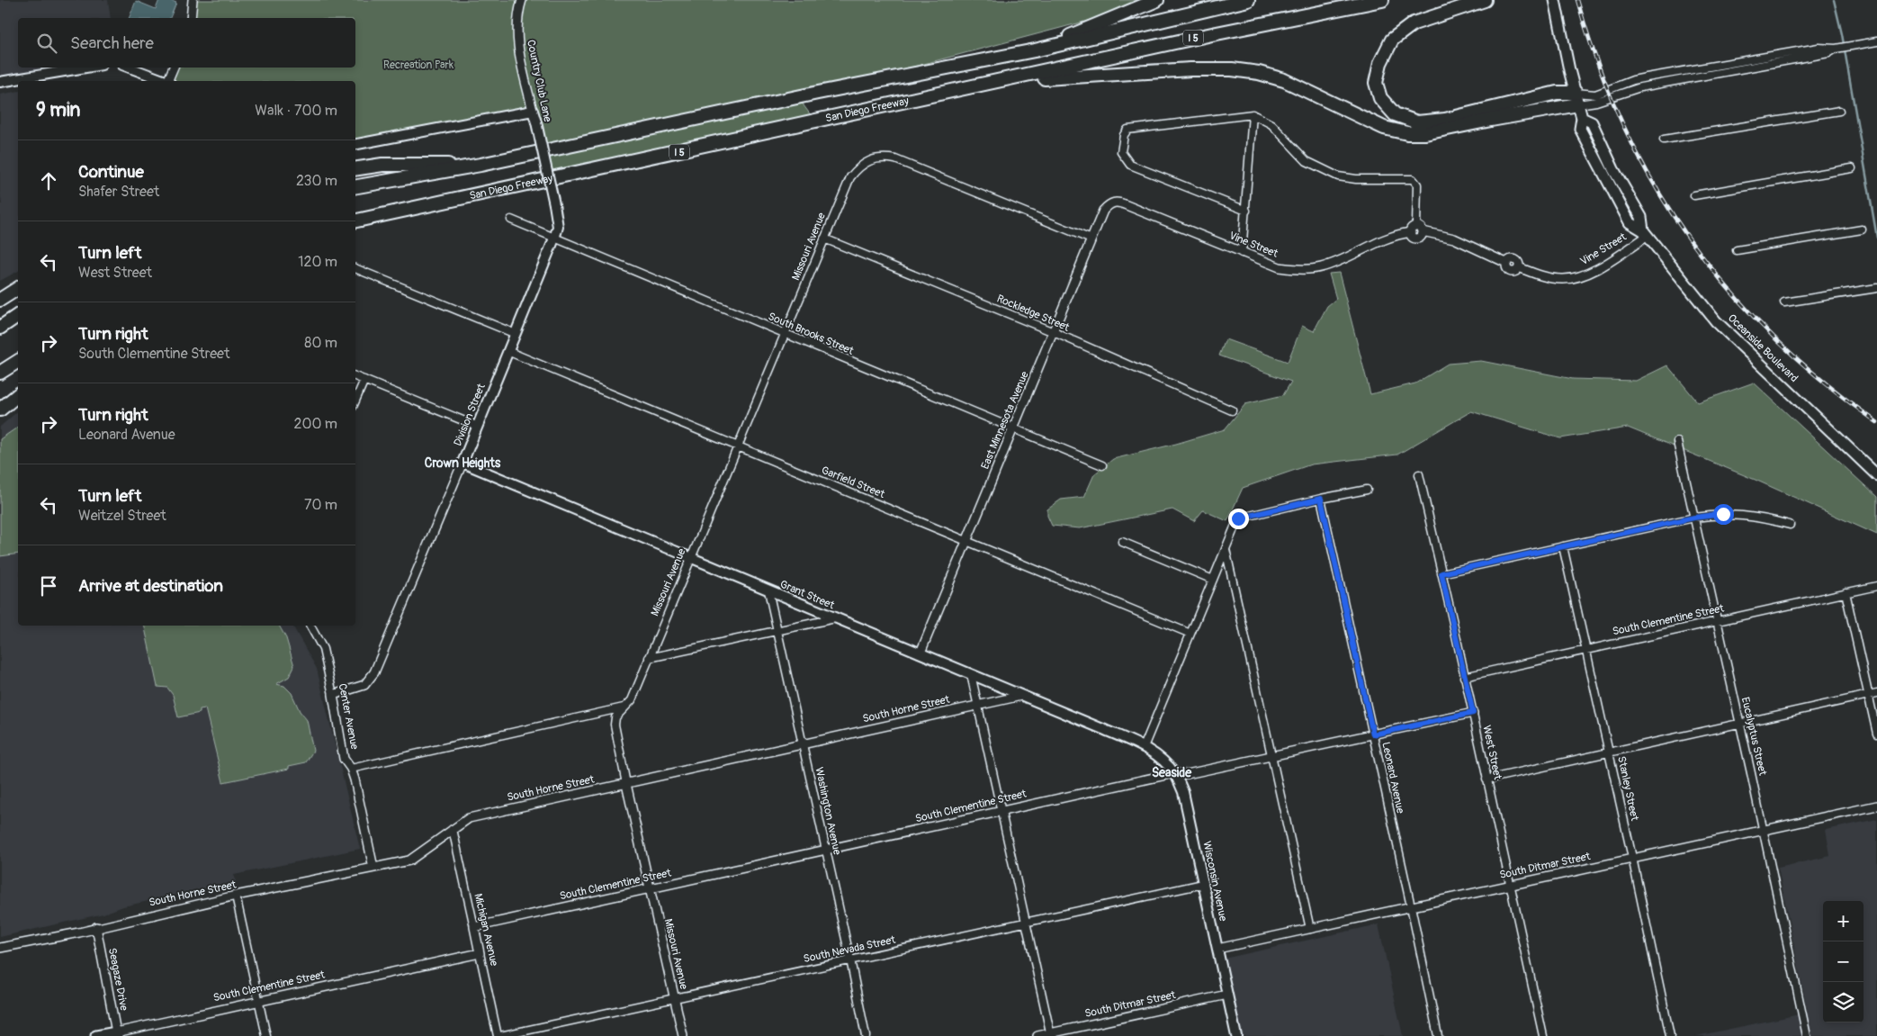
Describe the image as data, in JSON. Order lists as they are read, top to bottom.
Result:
{
  "streets": {
    "highway": ["I 5", "San Diego Freeway"],
    "main road": [
      "Country Club Lane",
      "Oceanside Boulevard",
      "Division Street",
      "Grant Street",
      "Wisconsin Avenue"
    ],
    "street": [
      "Vine Street",
      "Missouri Avenue",
      "Rockledge Street",
      "South Brooks Street",
      "East Minnesota Avenue",
      "Garfield Street",
      "South Clementine Street",
      "South Horne Street",
      "Center Avenue",
      "Eucalyptus Street",
      "West Street",
      "Leonard Avenue",
      "Stanley Street",
      "Washington Avenue",
      "South Ditmar Street",
      "Michigan Avenue",
      "South Nevada Street",
      "Seagaze Drive"
    ]
  },
  "crossings": [
    ["Country Club Lane", "Division Street"],
    ["Vine Street", "Oceanside Boulevard"],
    ["Vine Street", "East Minnesota Avenue"],
    ["Missouri Avenue", "Rockledge Street"],
    ["Missouri Avenue", "South Brooks Street"],
    ["Missouri Avenue", "East Minnesota Avenue"],
    ["Missouri Avenue", "Garfield Street"],
    ["Missouri Avenue", "Grant Street"],
    ["Missouri Avenue", "South Clementine Street"],
    ["Missouri Avenue", "South Horne Street"],
    ["Missouri Avenue", "South Nevada Street"],
    ["Rockledge Street", "East Minnesota Avenue"],
    ["South Brooks Street", "Division Street"],
    ["South Brooks Street", "East Minnesota Avenue"],
    ["Division Street", "Garfield Street"],
    ["Division Street", "Grant Street"],
    ["Division Street", "Center Avenue"],
    ["East Minnesota Avenue", "Garfield Street"],
    ["East Minnesota Avenue", "Grant Street"],
    ["Grant Street", "South Horne Street"],
    ["Grant Street", "Washington Avenue"],
    ["Grant Street", "Wisconsin Avenue"],
    ["South Clementine Street", "Eucalyptus Street"],
    ["South Clementine Street", "West Street"],
    ["South Clementine Street", "Leonard Avenue"],
    ["South Clementine Street", "Stanley Street"],
    ["South Clementine Street", "Washington Avenue"],
    ["South Clementine Street", "Wisconsin Avenue"],
    ["South Clementine Street", "Michigan Avenue"],
    ["South Clementine Street", "Seagaze Drive"],
    ["South Horne Street", "Center Avenue"],
    ["South Horne Street", "Washington Avenue"],
    ["South Horne Street", "Michigan Avenue"],
    ["South Horne Street", "Seagaze Drive"],
    ["Eucalyptus Street", "South Ditmar Street"],
    ["West Street", "South Ditmar Street"],
    ["Leonard Avenue", "South Ditmar Street"],
    ["Stanley Street", "South Ditmar Street"],
    ["Washington Avenue", "South Nevada Street"],
    ["South Ditmar Street", "Wisconsin Avenue"],
    ["Wisconsin Avenue", "South Nevada Street"],
    ["Michigan Avenue", "South Nevada Street"]
  ],
  "districts": ["Crown Heights", "Seaside"],
  "parks": ["Recreation Park"],
  "page": {
    "search": "Search here",
    "heading": ["9 min", "Walk · 700 m"],
    "list": [
      ["Continue", "Shafer Street", "230 m"],
      ["Turn left", "West Street", "120 m"],
      ["Turn right", "South Clementine Street", "80 m"],
      ["Turn right", "Leonard Avenue", "200 m"],
      ["Turn left", "Weitzel Street", "70 m"],
      "Arrive at destination"
    ],
    "map_buttons": ["+", "−"]
  }
}
